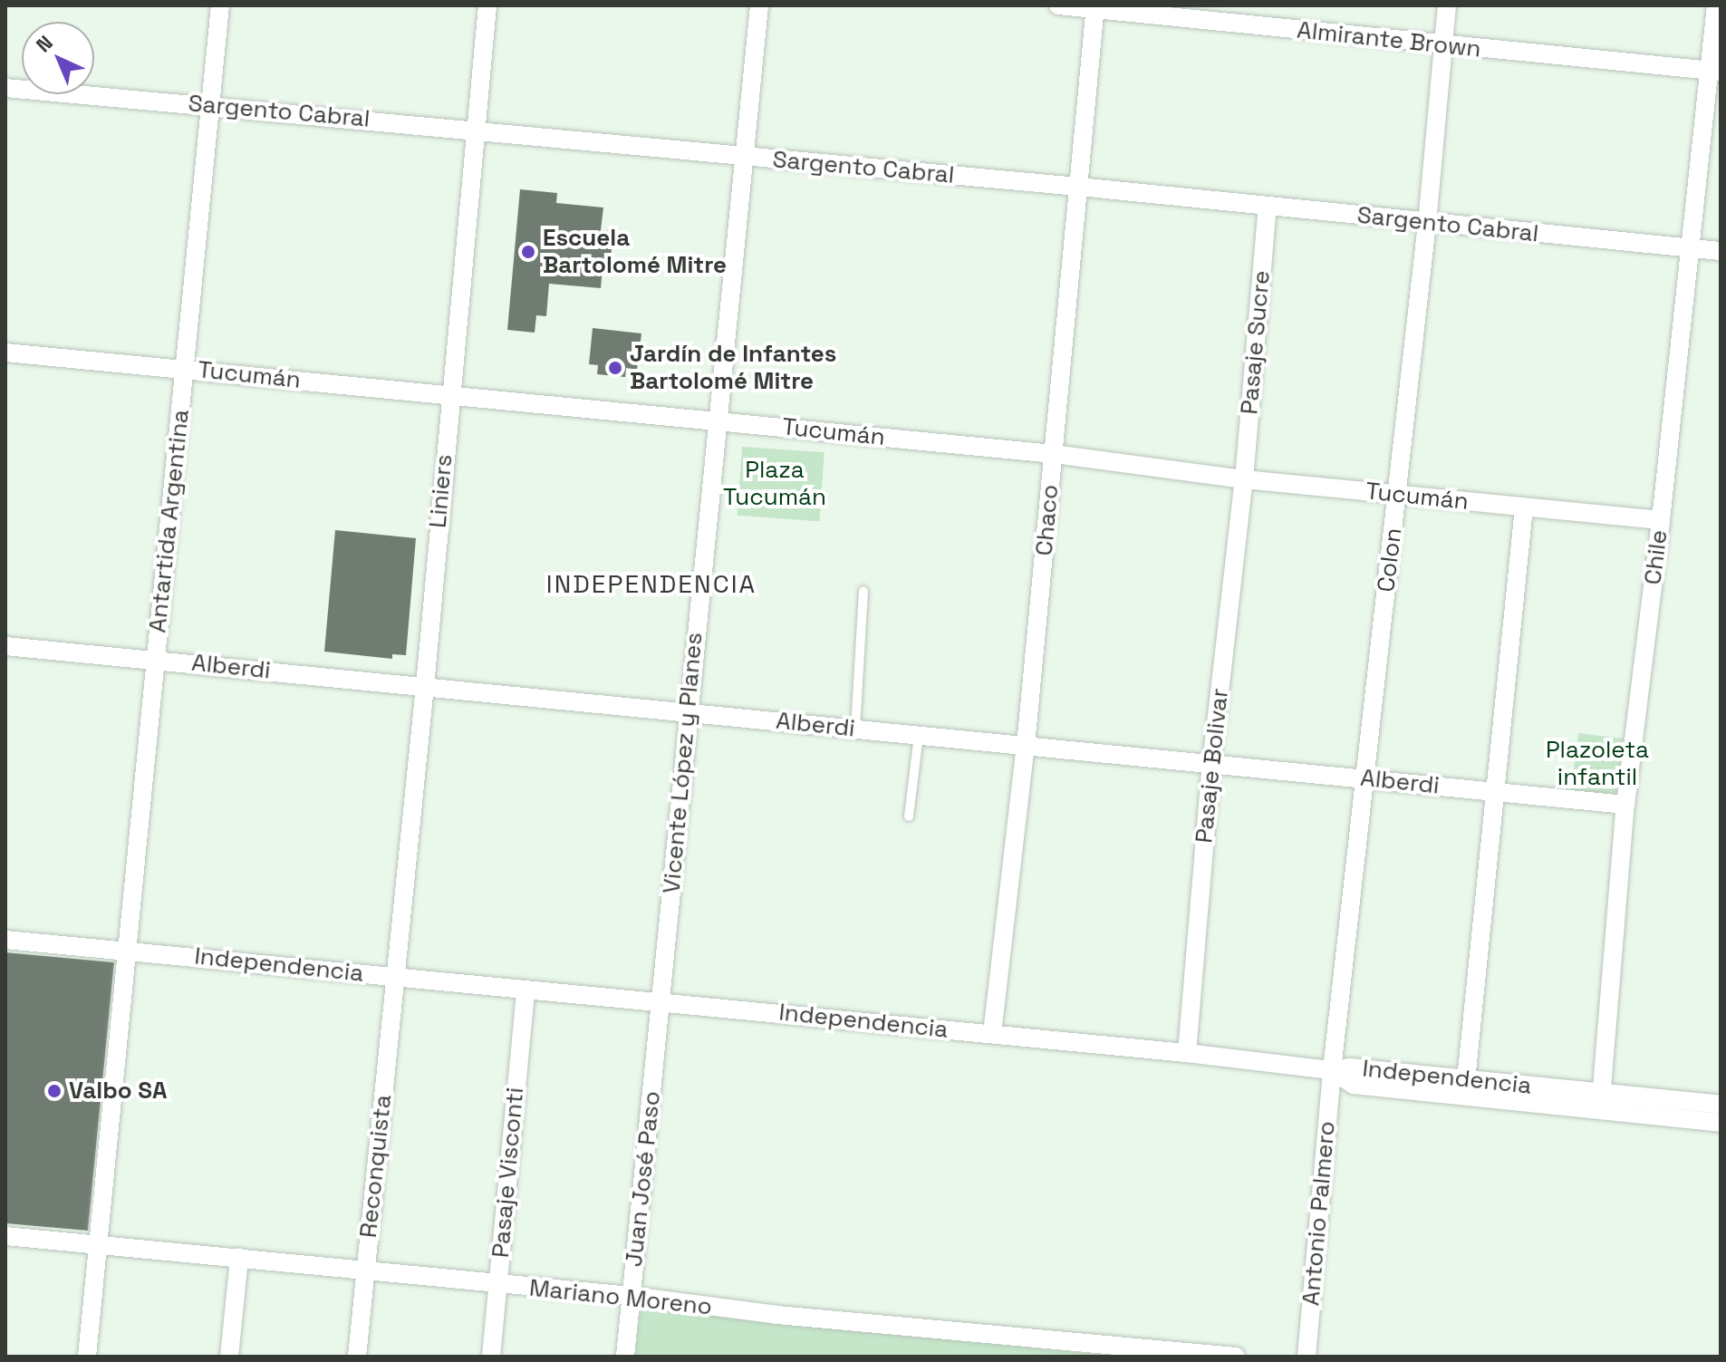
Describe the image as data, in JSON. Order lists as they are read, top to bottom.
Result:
{
  "streets": {
    "street": [
      "Almirante Brown",
      "Sargento Cabral",
      "Pasaje Sucre",
      "Tucumán",
      "Liniers",
      "Chaco",
      "Antartida Argentina",
      "Chile",
      "Colon",
      "Alberdi",
      "Vicente López y Planes",
      "Pasaje Bolivar",
      "Independencia",
      "Reconquista",
      "Pasaje Visconti",
      "Juan José Paso",
      "Antonio Palmero",
      "Mariano Moreno"
    ]
  },
  "crossings": [
    ["Almirante Brown", "Chaco"],
    ["Almirante Brown", "Chile"],
    ["Almirante Brown", "Colon"],
    ["Sargento Cabral", "Pasaje Sucre"],
    ["Sargento Cabral", "Liniers"],
    ["Sargento Cabral", "Chaco"],
    ["Sargento Cabral", "Antartida Argentina"],
    ["Sargento Cabral", "Chile"],
    ["Sargento Cabral", "Colon"],
    ["Sargento Cabral", "Vicente López y Planes"],
    ["Pasaje Sucre", "Tucumán"],
    ["Pasaje Sucre", "Pasaje Bolivar"],
    ["Tucumán", "Liniers"],
    ["Tucumán", "Chaco"],
    ["Tucumán", "Antartida Argentina"],
    ["Tucumán", "Chile"],
    ["Tucumán", "Colon"],
    ["Tucumán", "Vicente López y Planes"],
    ["Tucumán", "Pasaje Bolivar"],
    ["Liniers", "Alberdi"],
    ["Liniers", "Independencia"],
    ["Liniers", "Reconquista"],
    ["Chaco", "Alberdi"],
    ["Chaco", "Independencia"],
    ["Antartida Argentina", "Alberdi"],
    ["Antartida Argentina", "Independencia"],
    ["Antartida Argentina", "Mariano Moreno"],
    ["Chile", "Alberdi"],
    ["Chile", "Independencia"],
    ["Colon", "Alberdi"],
    ["Colon", "Independencia"],
    ["Colon", "Antonio Palmero"],
    ["Alberdi", "Vicente López y Planes"],
    ["Alberdi", "Pasaje Bolivar"],
    ["Vicente López y Planes", "Independencia"],
    ["Vicente López y Planes", "Juan José Paso"],
    ["Pasaje Bolivar", "Independencia"],
    ["Independencia", "Reconquista"],
    ["Independencia", "Pasaje Visconti"],
    ["Independencia", "Juan José Paso"],
    ["Independencia", "Antonio Palmero"],
    ["Reconquista", "Mariano Moreno"],
    ["Pasaje Visconti", "Mariano Moreno"],
    ["Juan José Paso", "Mariano Moreno"]
  ],
  "districts": ["INDEPENDENCIA"],
  "parks": ["Plaza Tucumán", "Plazoleta infantil"],
  "places": ["Escuela Bartolomé Mitre", "Jardín de Infantes Bartolomé Mitre", "Valbo SA"],
  "north": "top left"
}
